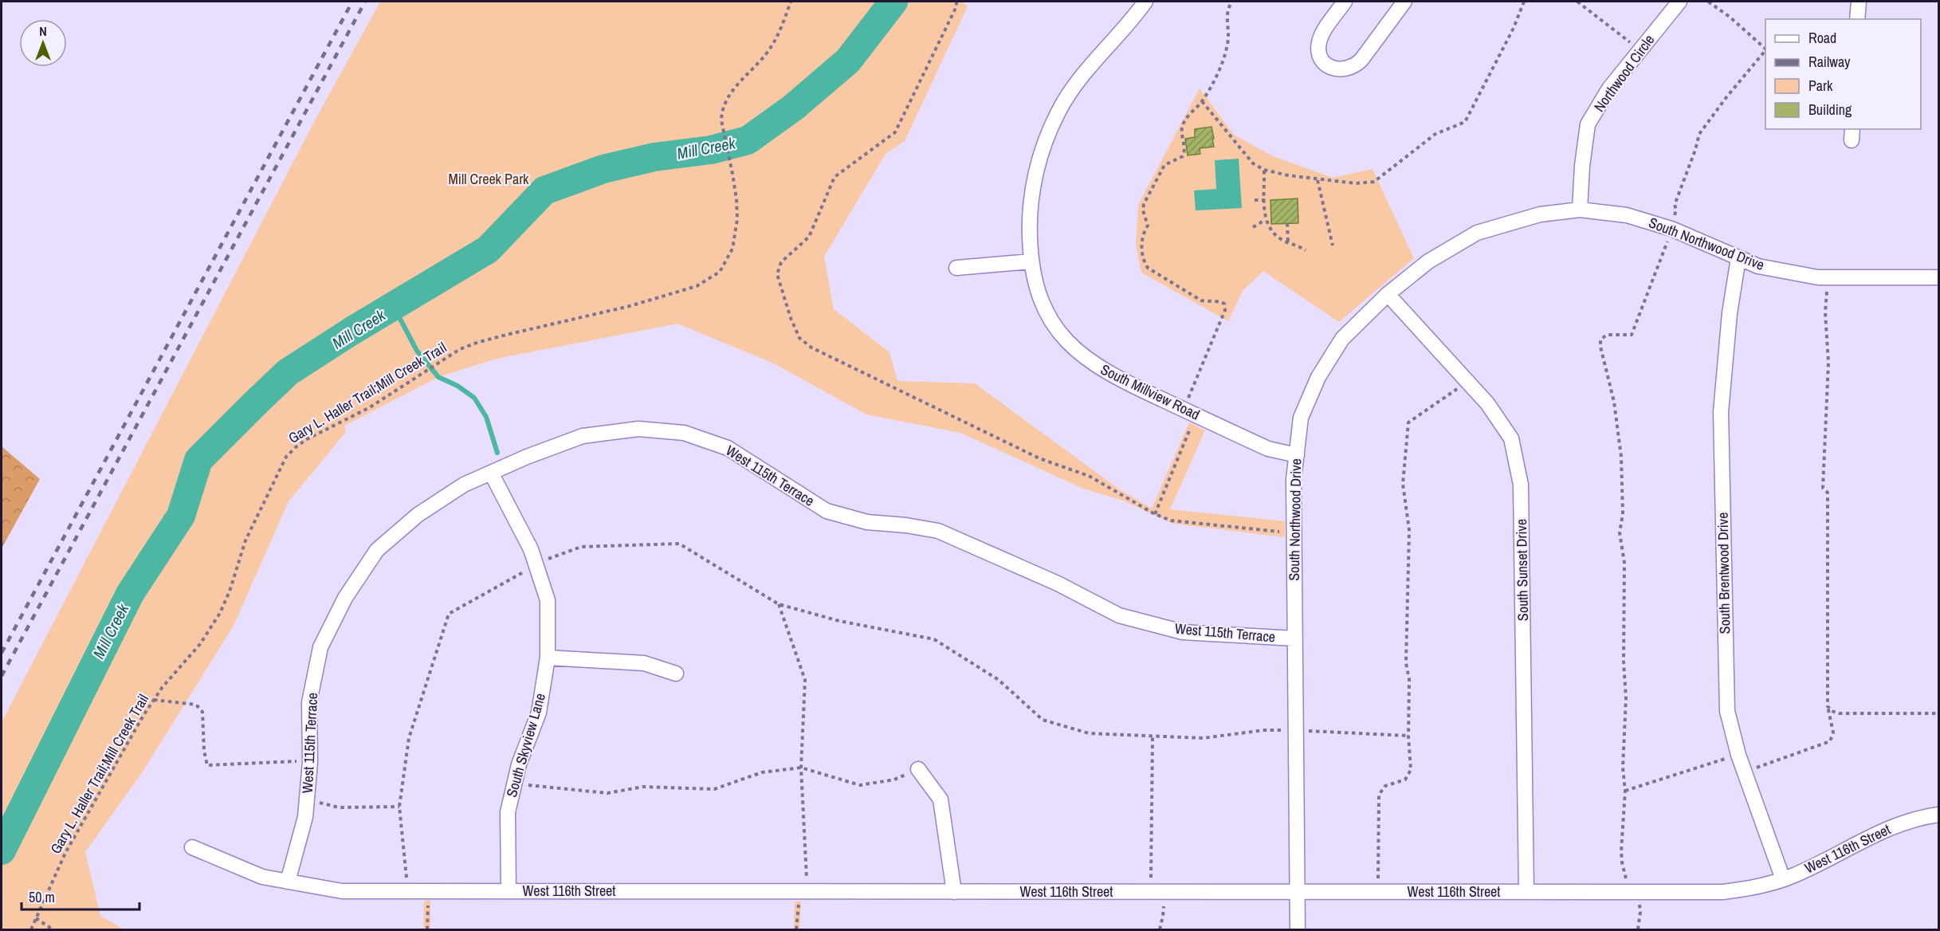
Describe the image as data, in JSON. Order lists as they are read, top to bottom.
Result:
{
  "streets": {
    "street": [
      "Northwood Circle",
      "South Northwood Drive",
      "South Millview Road",
      "West 115th Terrace",
      "South Sunset Drive",
      "South Brentwood Drive",
      "South Skyview Lane",
      "West 116th Street"
    ],
    "path": ["Gary L. Haller Trail;Mill Creek Trail"]
  },
  "crossings": [
    ["Northwood Circle", "South Northwood Drive"],
    ["South Northwood Drive", "South Millview Road"],
    ["South Northwood Drive", "West 115th Terrace"],
    ["South Northwood Drive", "South Sunset Drive"],
    ["South Northwood Drive", "South Brentwood Drive"],
    ["South Northwood Drive", "West 116th Street"],
    ["West 115th Terrace", "South Skyview Lane"],
    ["West 115th Terrace", "West 116th Street"],
    ["South Sunset Drive", "West 116th Street"],
    ["South Brentwood Drive", "West 116th Street"],
    ["South Skyview Lane", "West 116th Street"]
  ],
  "water": ["Mill Creek"],
  "parks": ["Mill Creek Park"],
  "legend": [
    "Road",
    "Railway",
    "Park",
    "Building"
  ],
  "scale_bar": "50 m",
  "north": "top"
}
